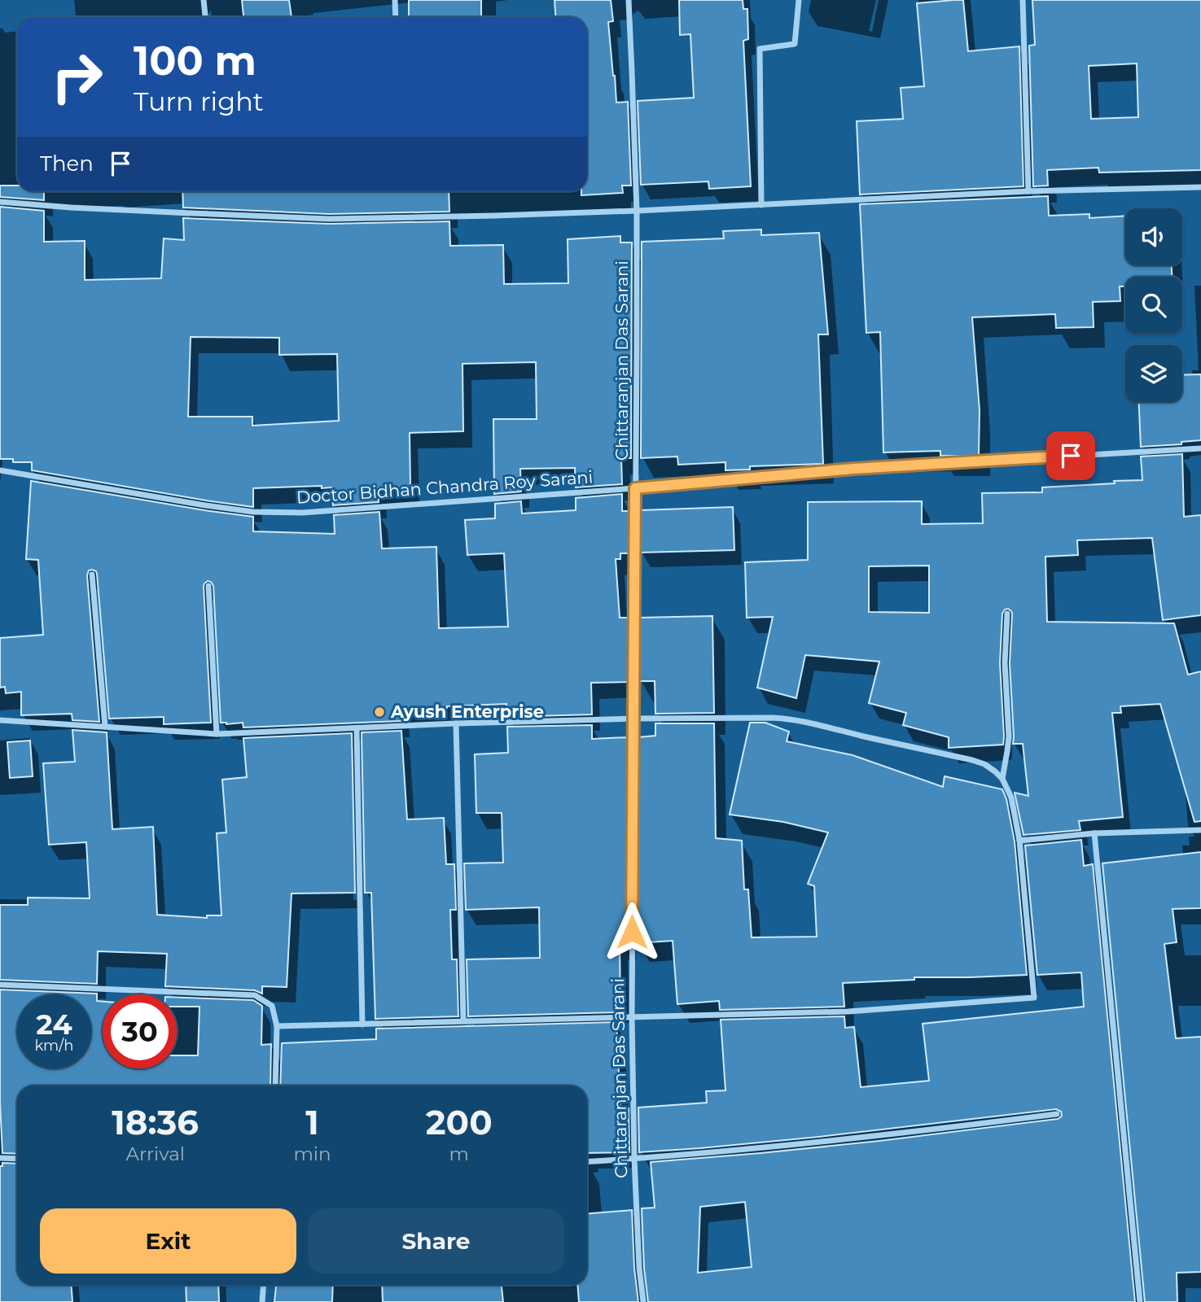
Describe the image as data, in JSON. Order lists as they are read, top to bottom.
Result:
{
  "streets": {
    "street": ["Chittaranjan Das Sarani", "Doctor Bidhan Chandra Roy Sarani"]
  },
  "crossings": [
    ["Chittaranjan Das Sarani", "Doctor Bidhan Chandra Roy Sarani"]
  ],
  "places": ["Ayush Enterprise"],
  "page": {
    "turn": ["100 m", "Turn right"],
    "then": "Then",
    "speed": "24 km/h",
    "limit": "30",
    "eta": [
      "18:36",
      "Arrival",
      "1",
      "min",
      "200",
      "m"
    ],
    "buttons": ["Exit", "Share"]
  }
}
